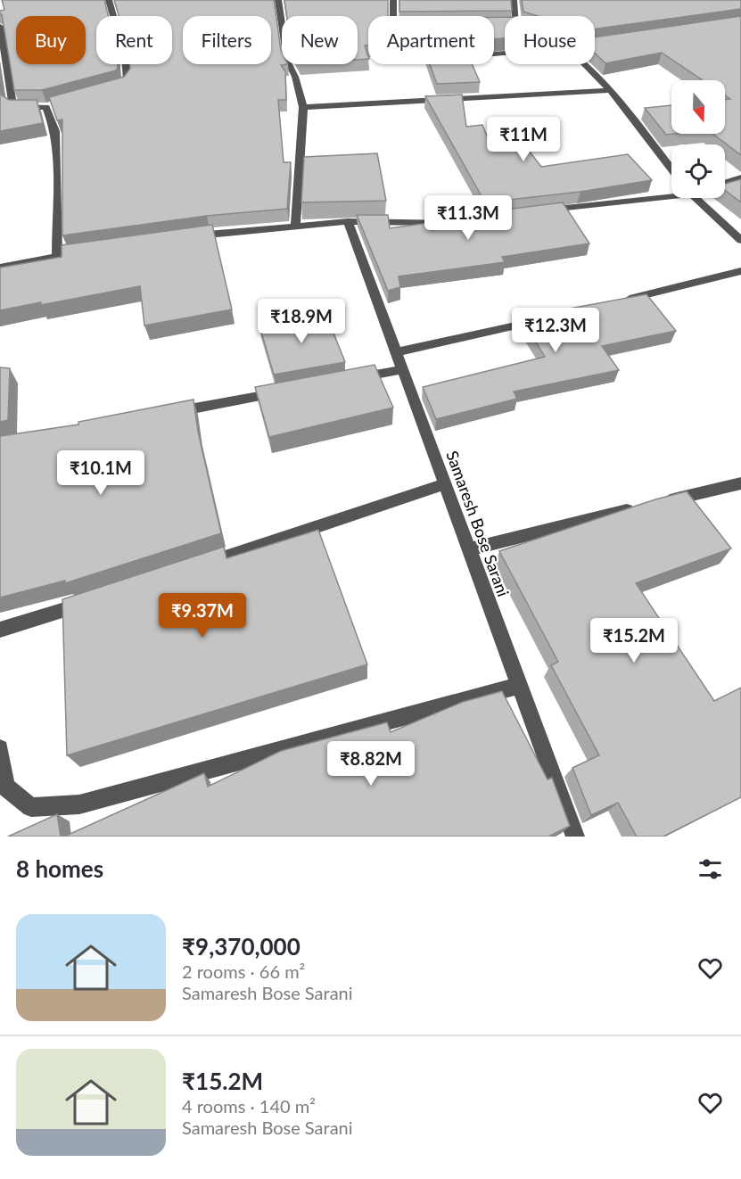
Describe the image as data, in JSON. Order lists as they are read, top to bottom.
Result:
{
  "streets": {
    "street": ["Samaresh Bose Sarani"]
  },
  "north": "bottom",
  "page": {
    "chip": [
      "Buy",
      "Rent",
      "Filters",
      "New",
      "Apartment",
      "House"
    ],
    "price": [
      "₹11M",
      "₹11.3M",
      "₹18.9M",
      "₹12.3M",
      "₹10.1M",
      "₹9.37M",
      "₹15.2M",
      "₹8.82M"
    ],
    "heading": "8 homes",
    "list": [
      {
        "name": "₹9,370,000",
        "note": "2 rooms · 66 m² · Samaresh Bose Sarani"
      },
      {
        "name": "₹15.2M",
        "note": "4 rooms · 140 m² · Samaresh Bose Sarani"
      }
    ]
  }
}
